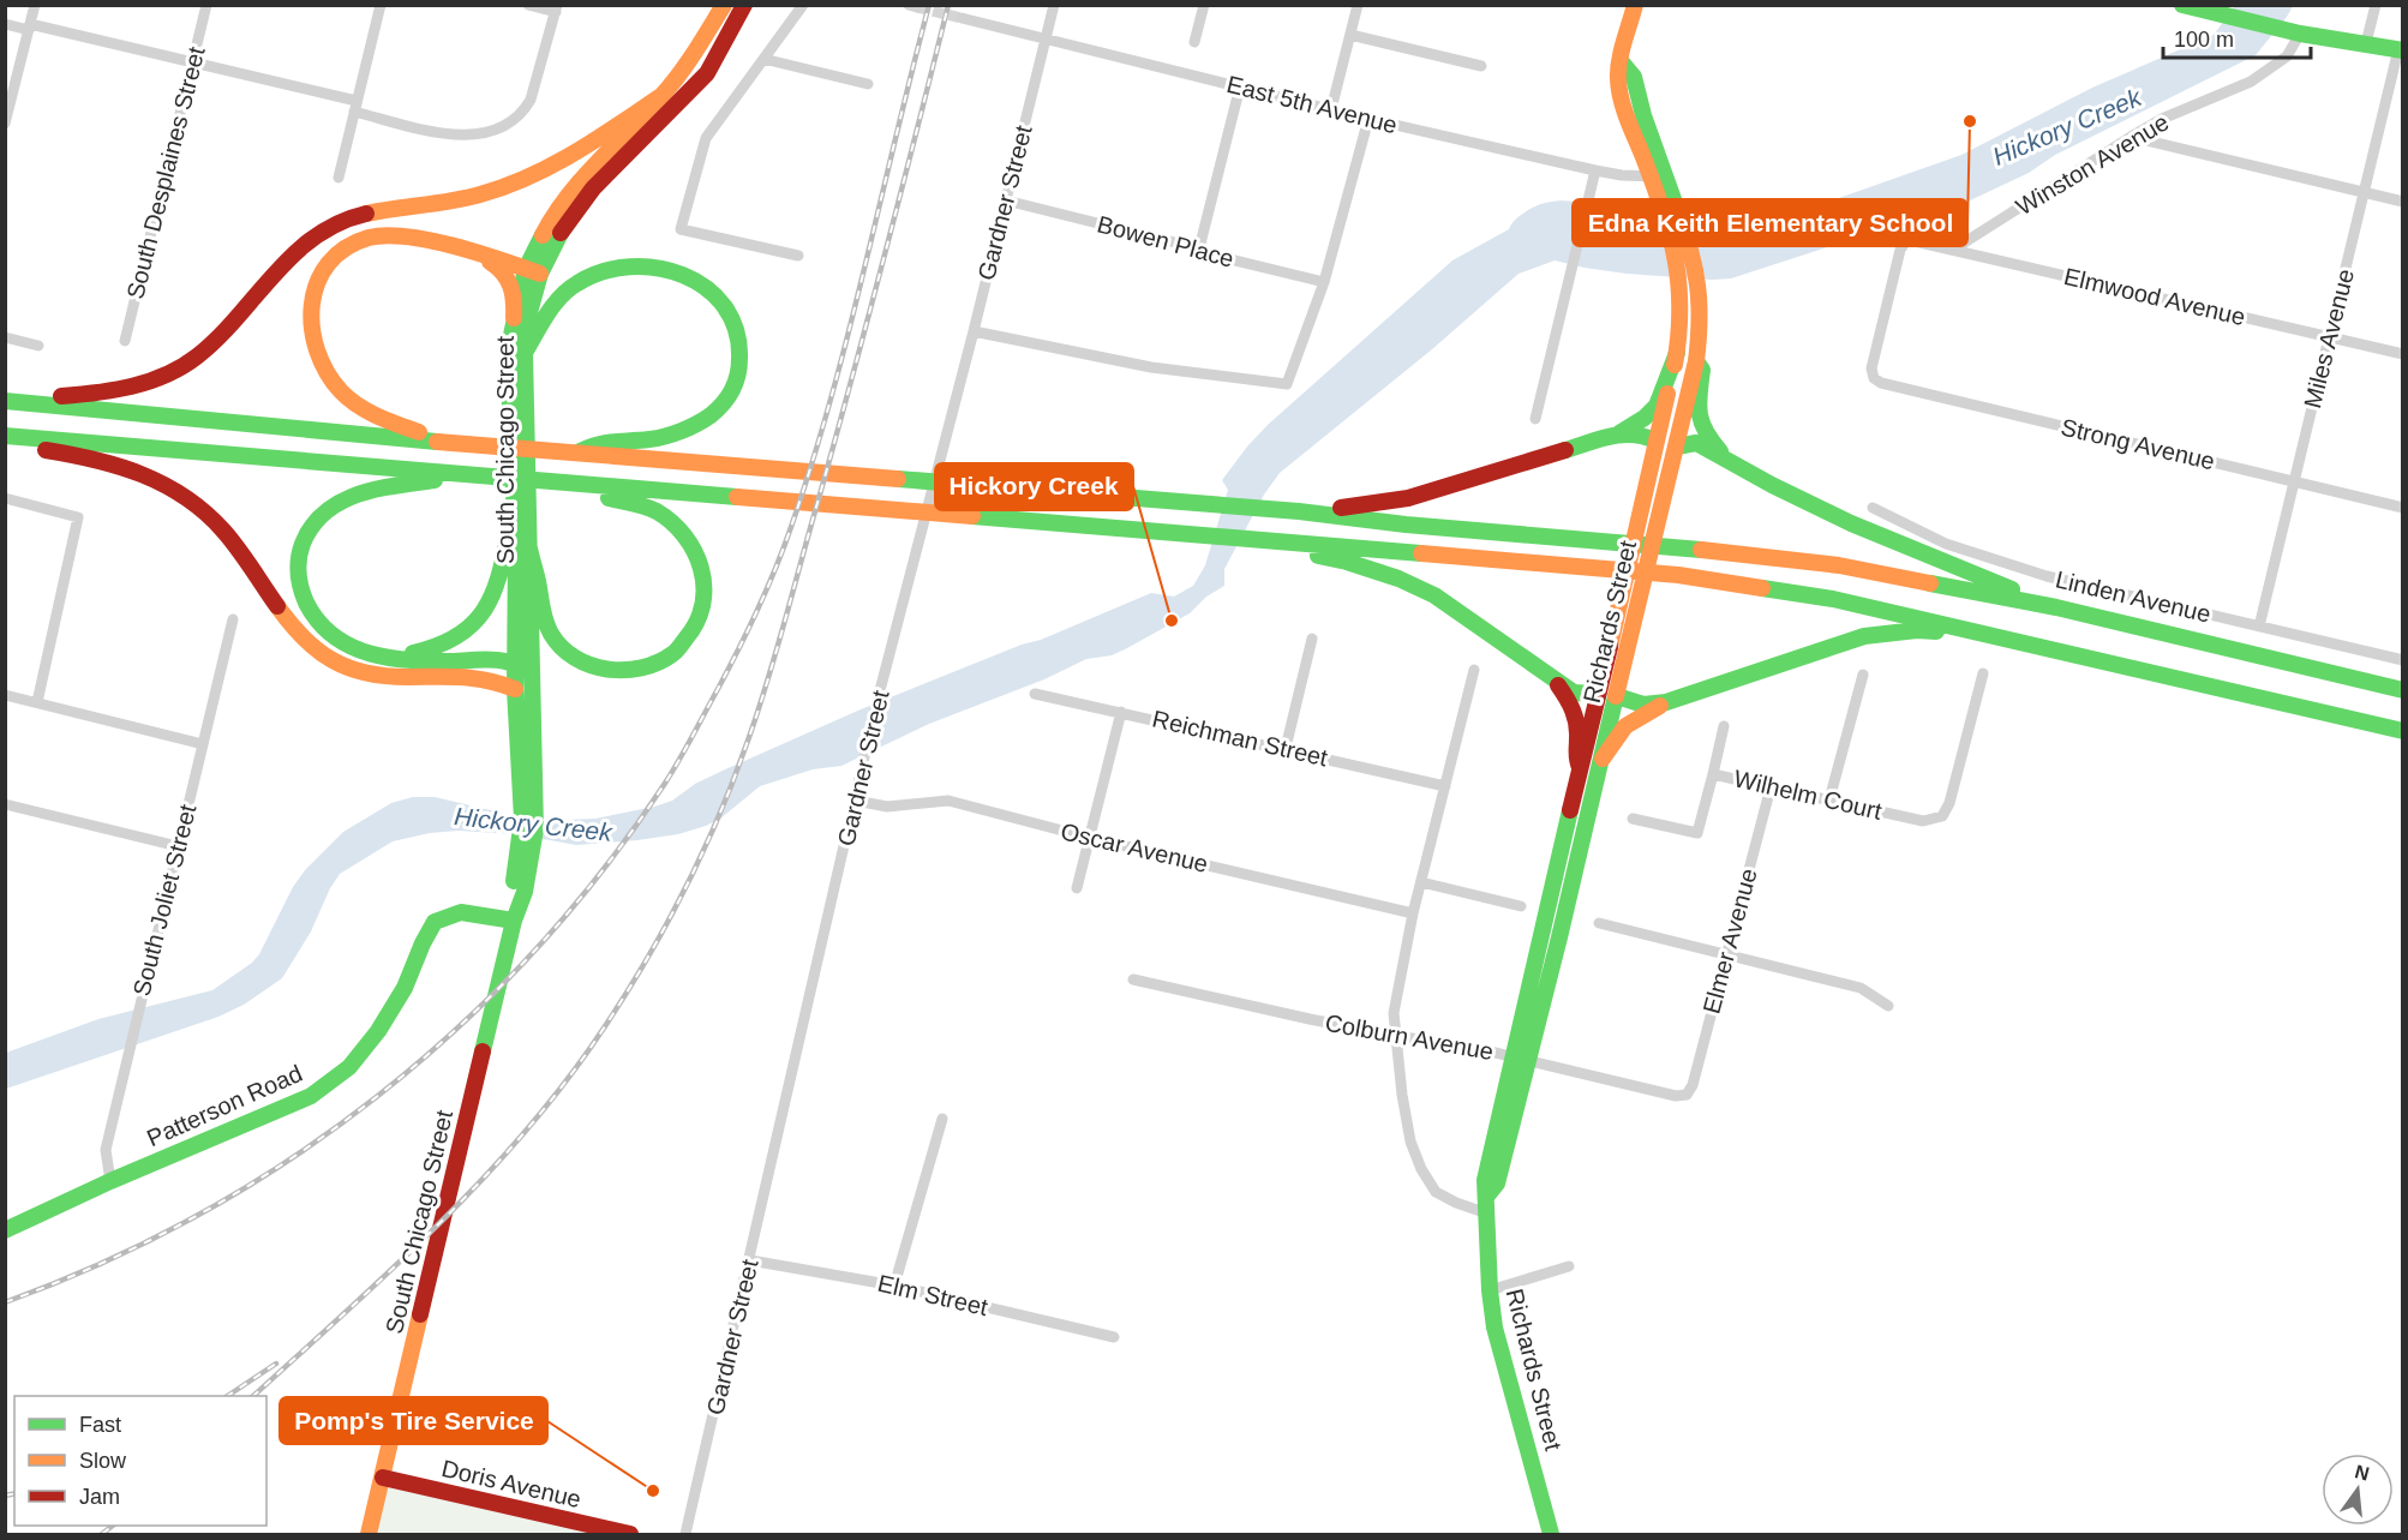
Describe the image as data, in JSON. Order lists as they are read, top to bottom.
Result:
{
  "streets": {
    "main road": [
      "South Chicago Street",
      "Richards Street",
      "Patterson Road",
      "Doris Avenue"
    ],
    "street": [
      "East 5th Avenue",
      "Winston Avenue",
      "South Desplaines Street",
      "Gardner Street",
      "Bowen Place",
      "Elmwood Avenue",
      "Miles Avenue",
      "Strong Avenue",
      "Linden Avenue",
      "Reichman Street",
      "Wilhelm Court",
      "Oscar Avenue",
      "South Joliet Street",
      "Elmer Avenue",
      "Colburn Avenue",
      "Elm Street"
    ]
  },
  "crossings": [
    ["East 5th Avenue", "Gardner Street"],
    ["East 5th Avenue", "Richards Street"],
    ["Winston Avenue", "Elmwood Avenue"],
    ["Gardner Street", "Bowen Place"],
    ["Gardner Street", "Oscar Avenue"],
    ["Gardner Street", "Elm Street"],
    ["Elmwood Avenue", "Miles Avenue"],
    ["Elmwood Avenue", "Strong Avenue"],
    ["Miles Avenue", "Strong Avenue"],
    ["Miles Avenue", "Linden Avenue"],
    ["South Chicago Street", "Patterson Road"],
    ["South Chicago Street", "Doris Avenue"],
    ["Richards Street", "Colburn Avenue"],
    ["Wilhelm Court", "Elmer Avenue"],
    ["South Joliet Street", "Patterson Road"],
    ["Elmer Avenue", "Colburn Avenue"]
  ],
  "water": ["Hickory Creek"],
  "places": ["Edna Keith Elementary School", "Hickory Creek", "Pomp's Tire Service"],
  "legend": ["Fast", "Slow", "Jam"],
  "scale_bar": "100 m",
  "north": "top"
}
